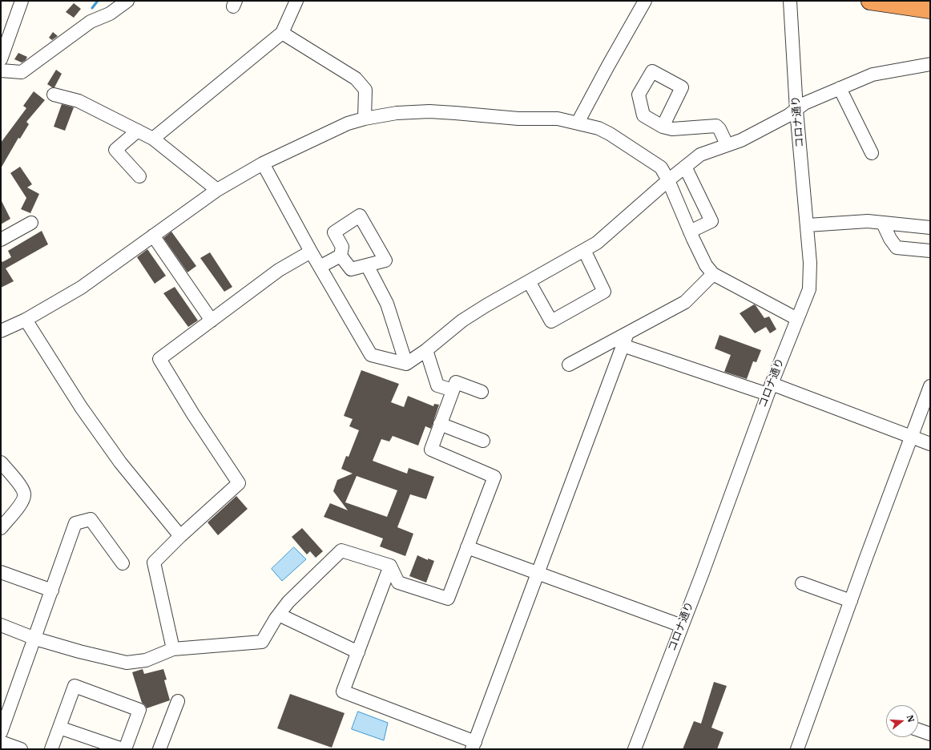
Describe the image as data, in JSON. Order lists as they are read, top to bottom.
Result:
{
  "streets": {
    "street": ["コロナ通り"]
  },
  "north": "right"
}
